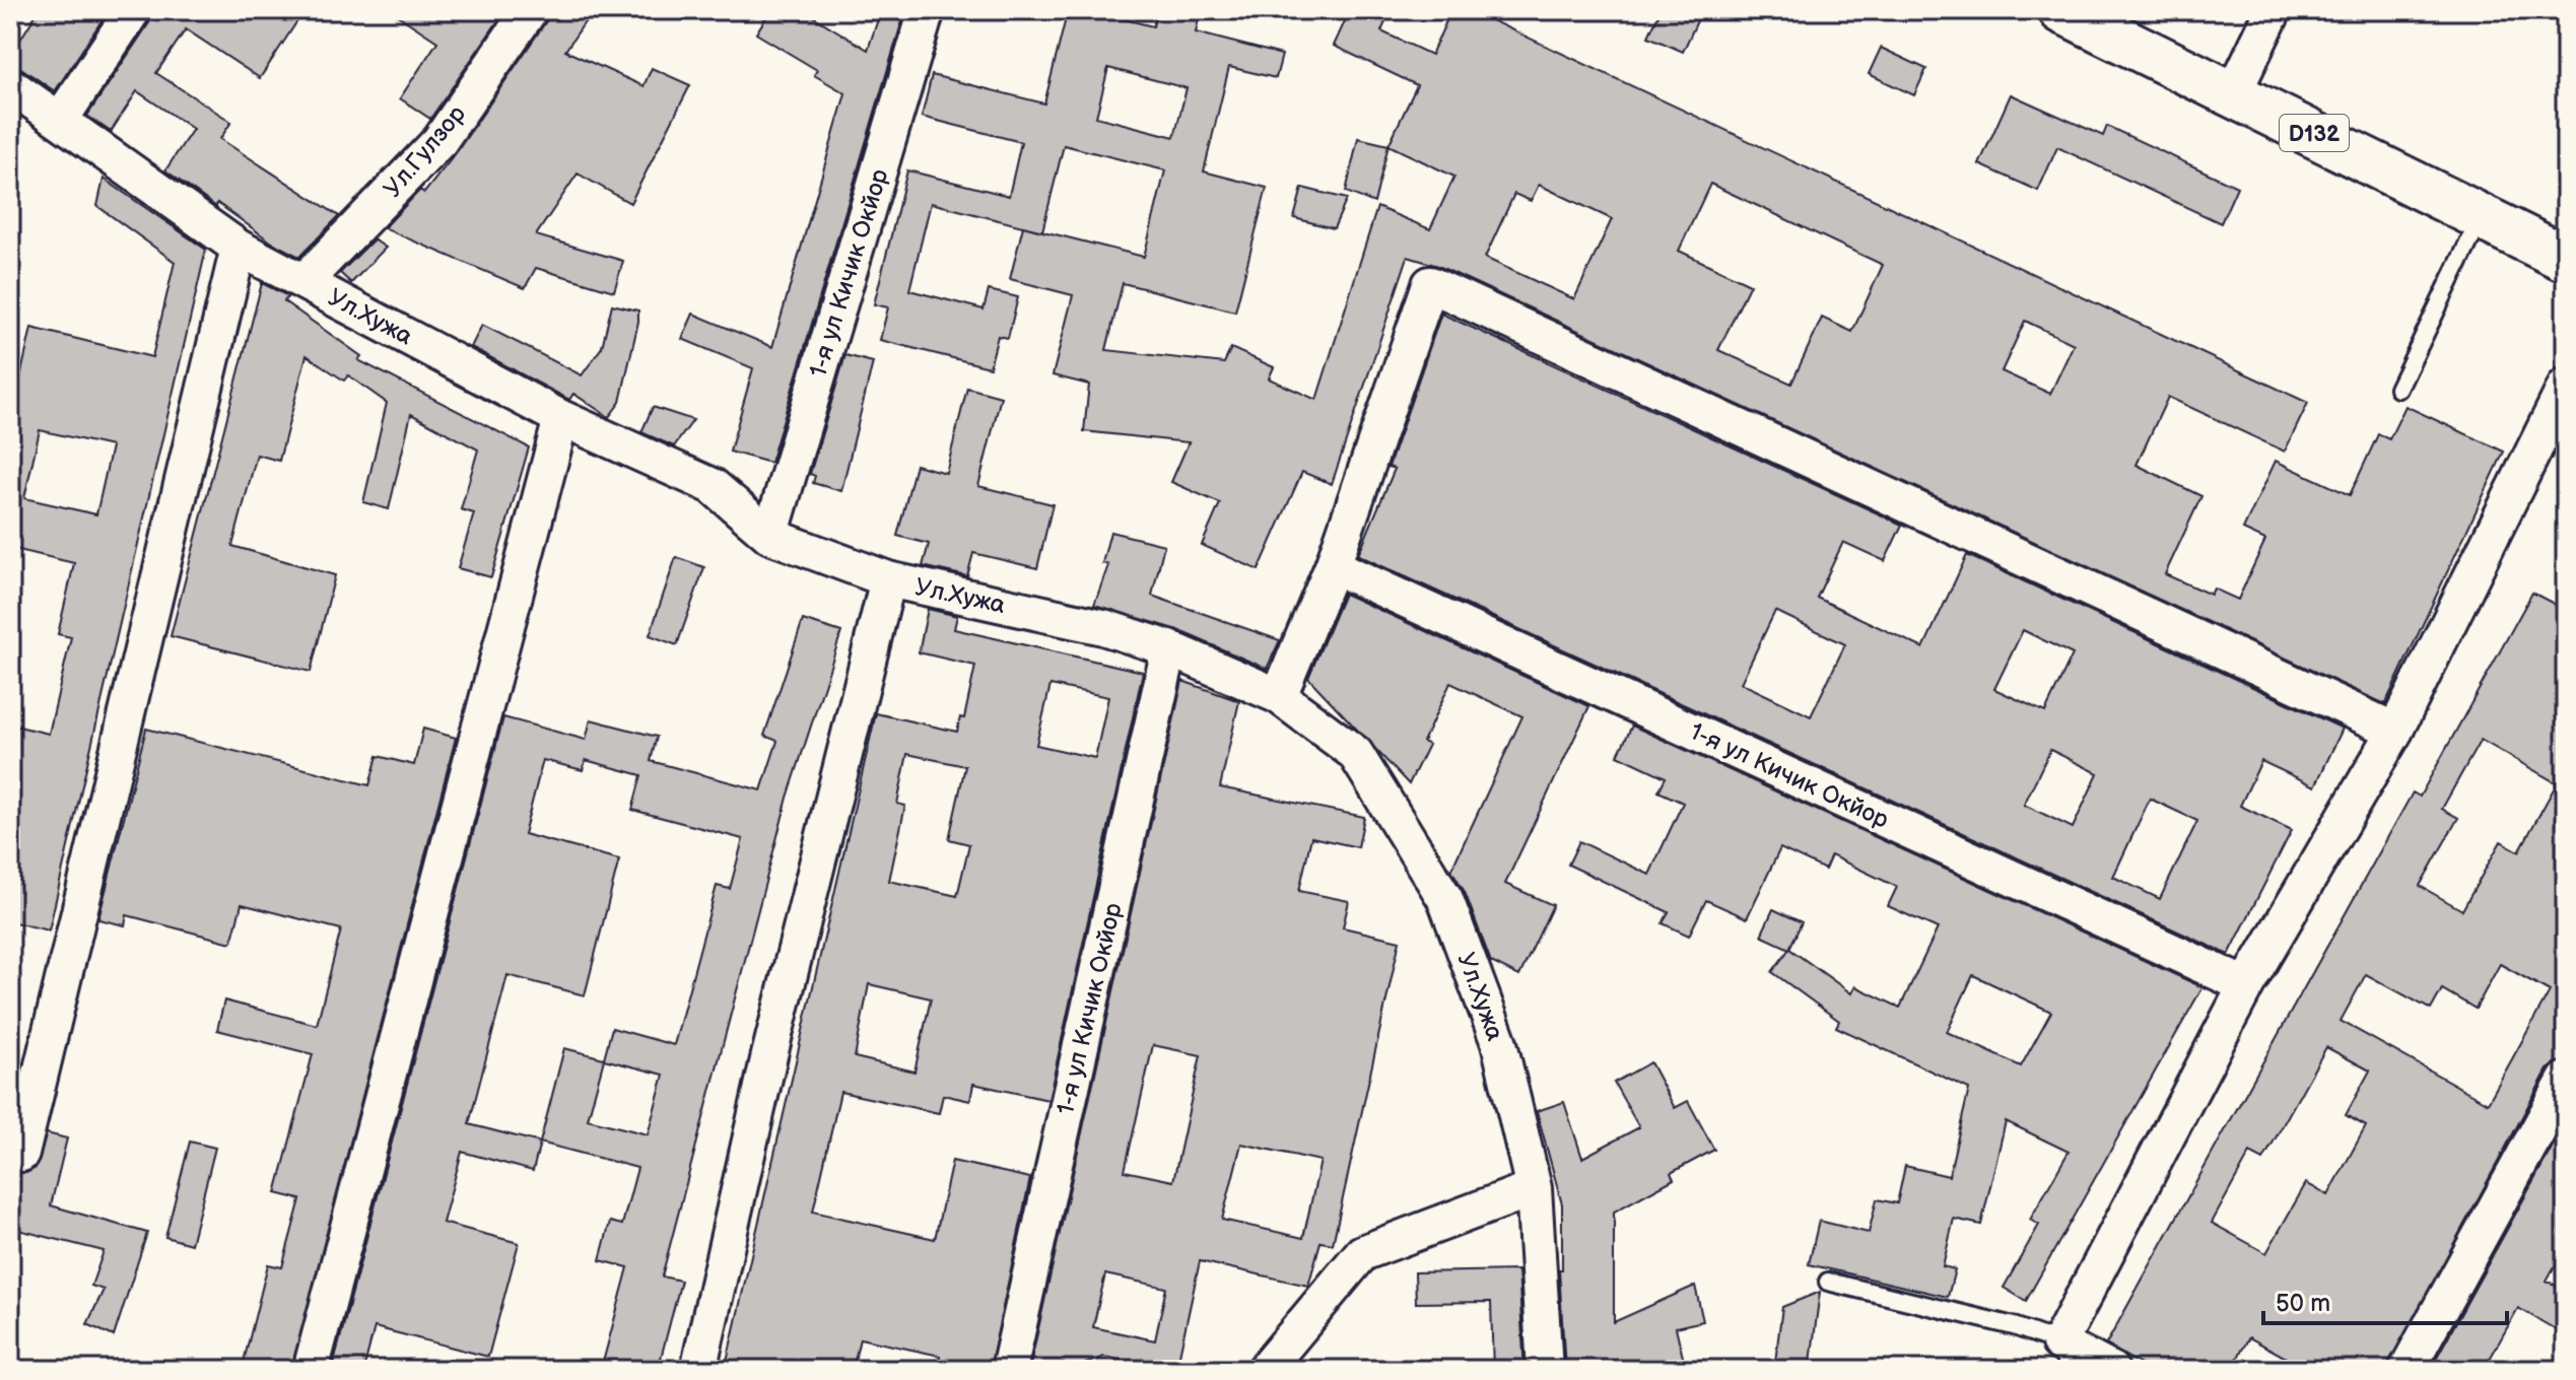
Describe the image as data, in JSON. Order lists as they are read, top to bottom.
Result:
{
  "streets": {
    "highway": ["D132"],
    "street": ["Ул.Гулзор", "1-я ул Кичик Окйор", "Ул.Хужа"]
  },
  "crossings": [
    ["Ул.Гулзор", "Ул.Хужа"],
    ["1-я ул Кичик Окйор", "Ул.Хужа"]
  ],
  "scale_bar": "50 m"
}
